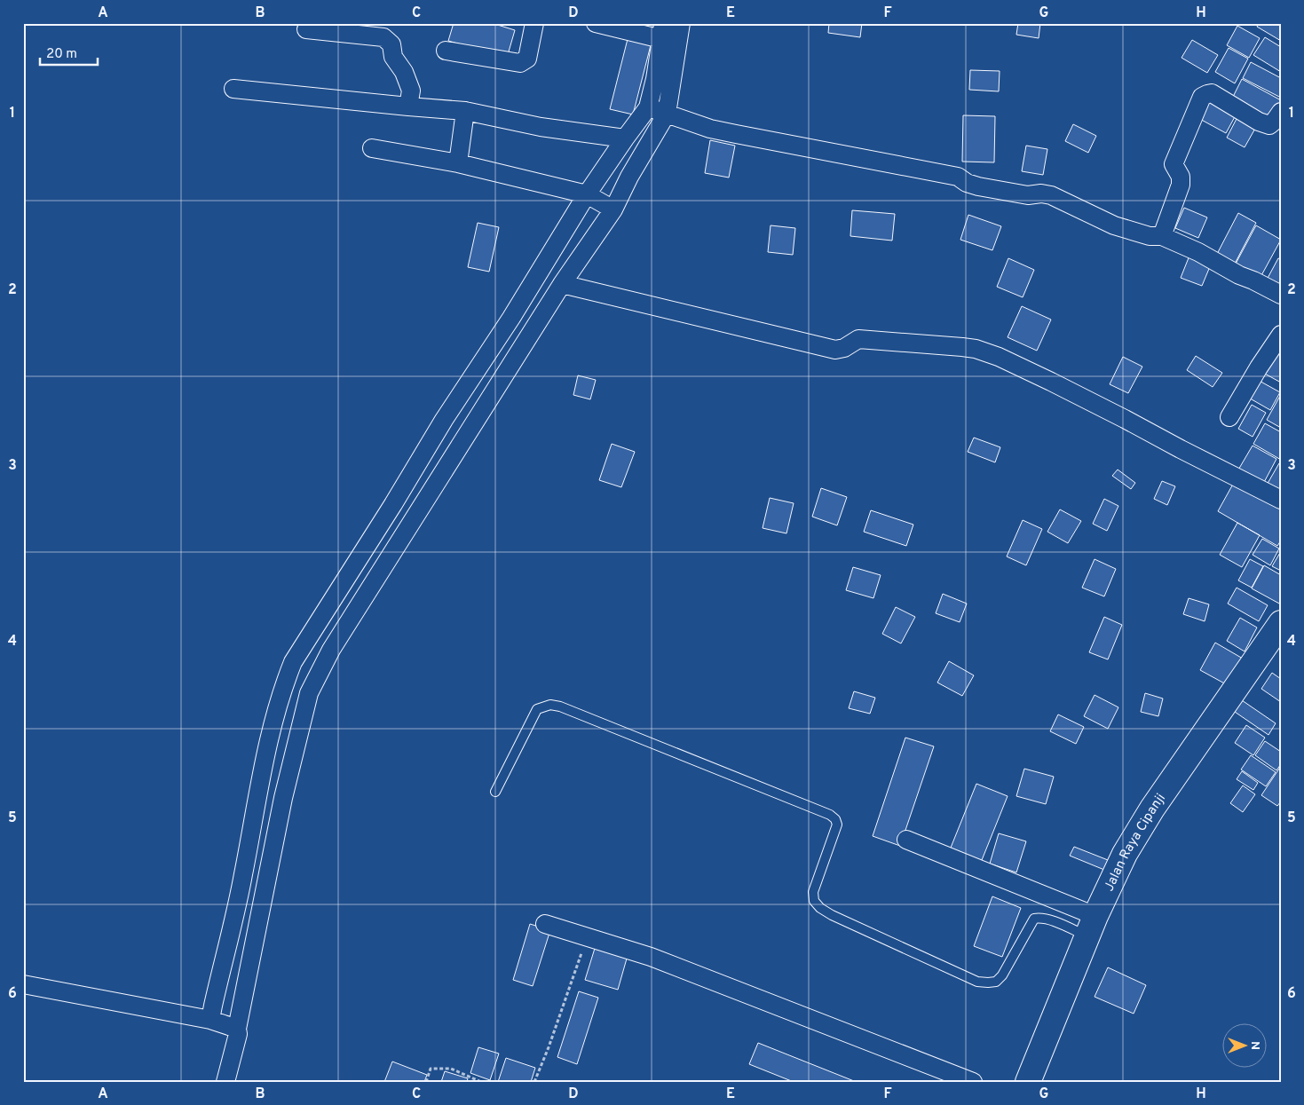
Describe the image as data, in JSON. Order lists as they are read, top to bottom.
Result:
{
  "streets": {
    "main road": ["Jalan Raya Cipanji"]
  },
  "scale_bar": "20 m",
  "north": "right",
  "grid": {
    "columns": [
      "A",
      "B",
      "C",
      "D",
      "E",
      "F",
      "G",
      "H"
    ],
    "rows": [
      "1",
      "2",
      "3",
      "4",
      "5",
      "6"
    ]
  }
}
